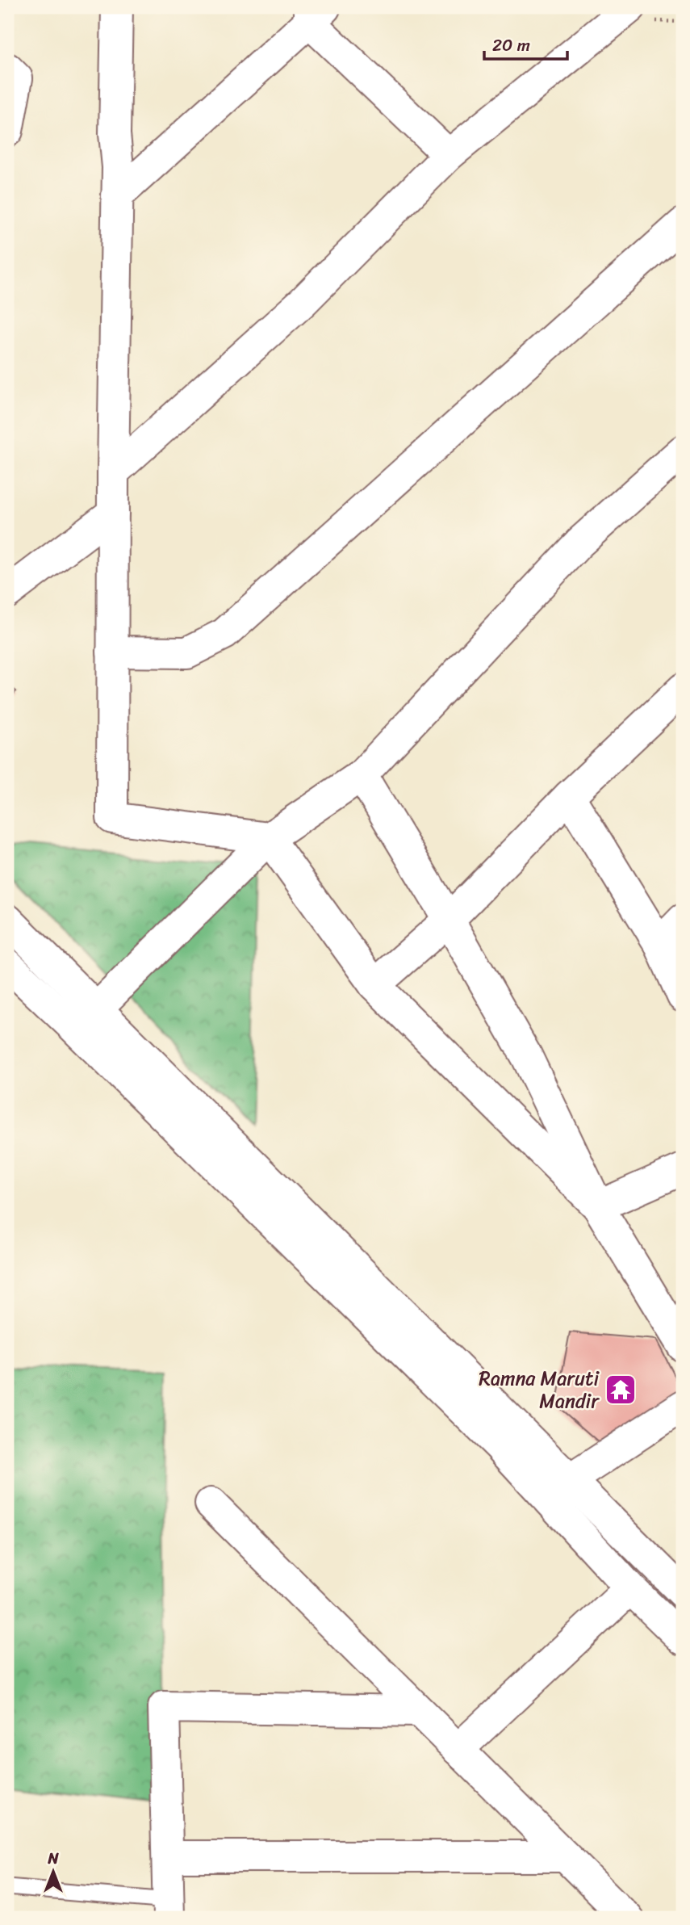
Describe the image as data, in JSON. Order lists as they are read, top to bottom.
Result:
{
  "places": {
    "temple": ["Ramna Maruti Mandir"]
  },
  "scale_bar": "20 m",
  "north": "top"
}
